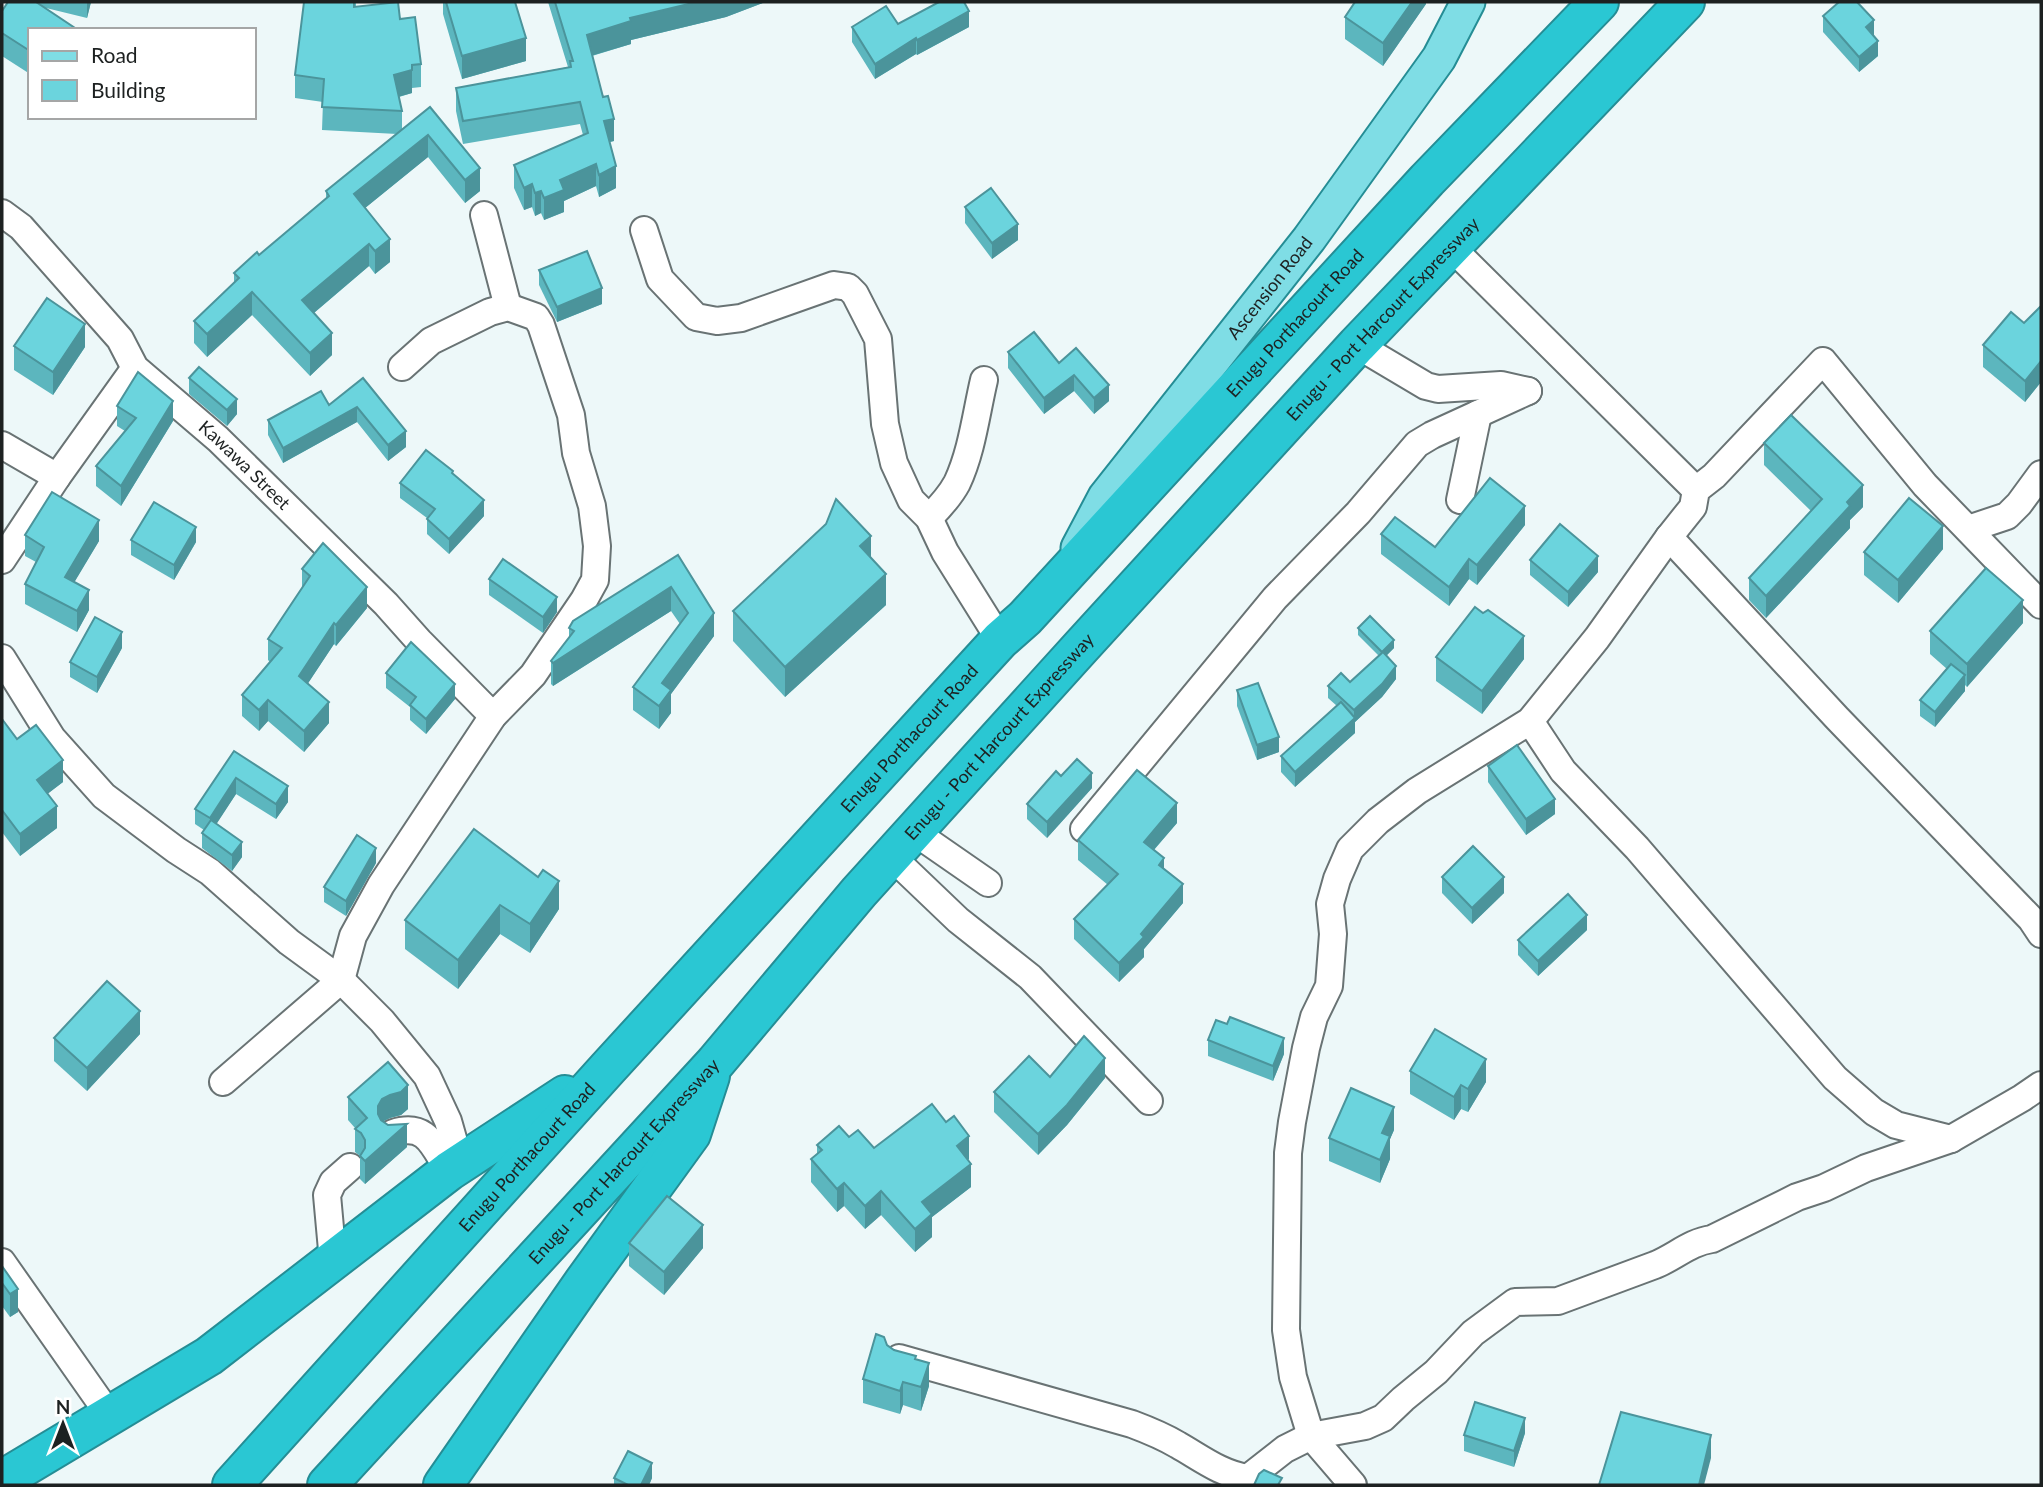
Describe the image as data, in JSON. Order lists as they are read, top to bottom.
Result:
{
  "streets": {
    "highway": ["Enugu - Port Harcourt Expressway", "Enugu Porthacourt Road"],
    "main road": ["Ascension Road"],
    "street": ["Kawawa Street"]
  },
  "crossings": [
    ["Ascension Road", "Enugu Porthacourt Road"]
  ],
  "legend": ["Road", "Building"],
  "north": "top"
}
